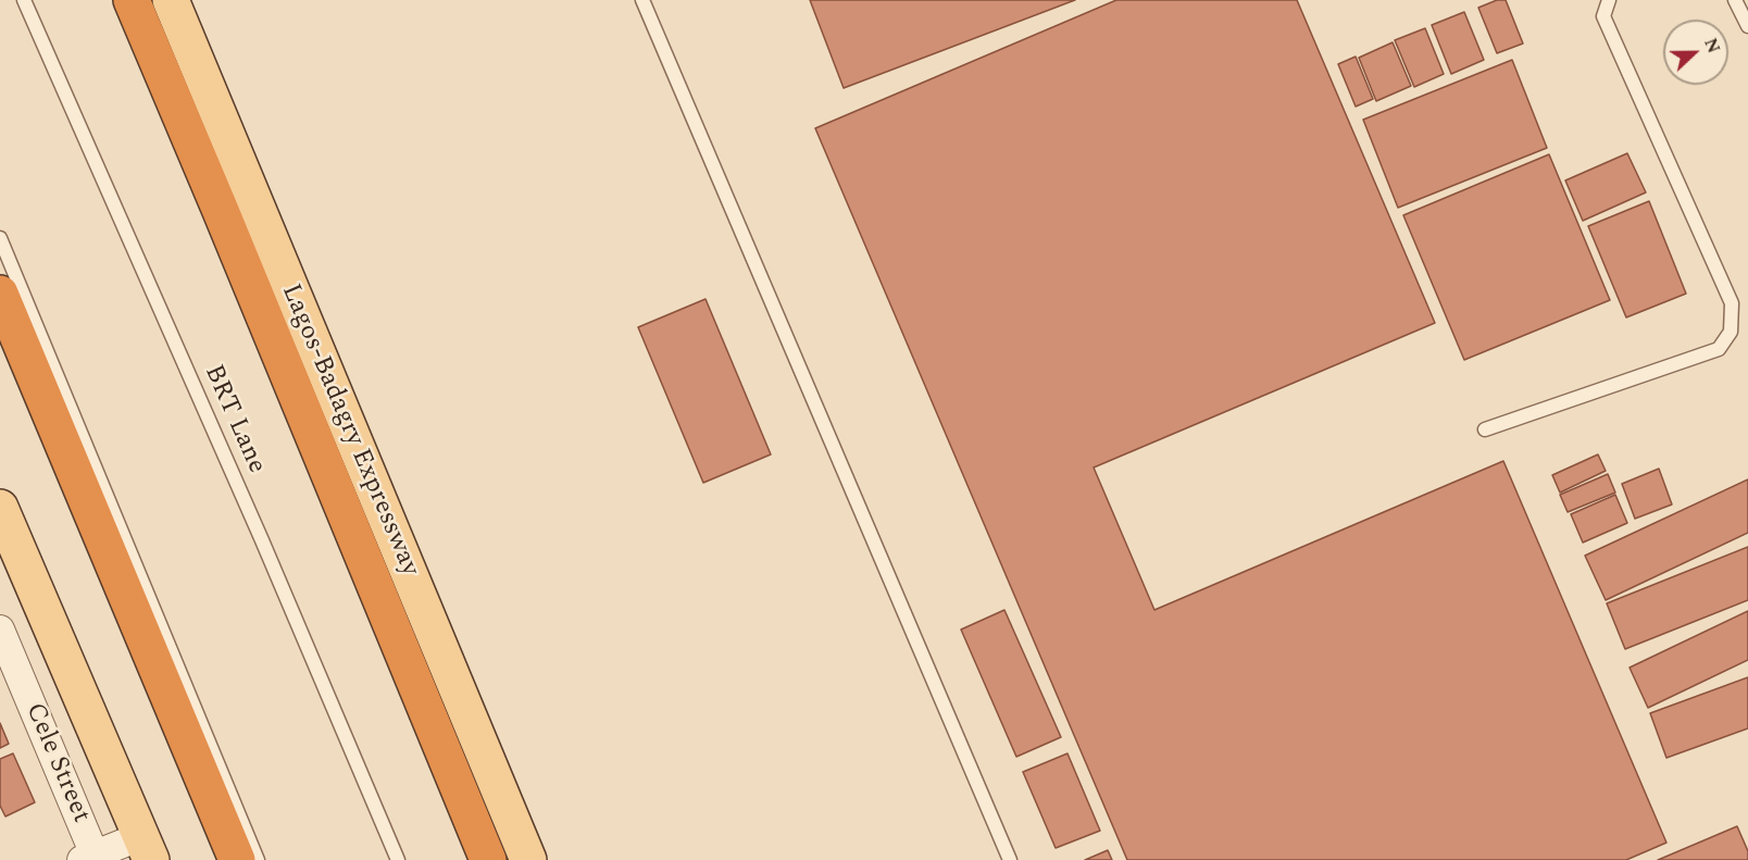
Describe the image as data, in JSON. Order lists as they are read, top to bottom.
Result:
{
  "streets": {
    "highway": ["Lagos-Badagry Expressway"],
    "street": ["Cele Street"],
    "lane": ["BRT Lane"]
  },
  "north": "right"
}
